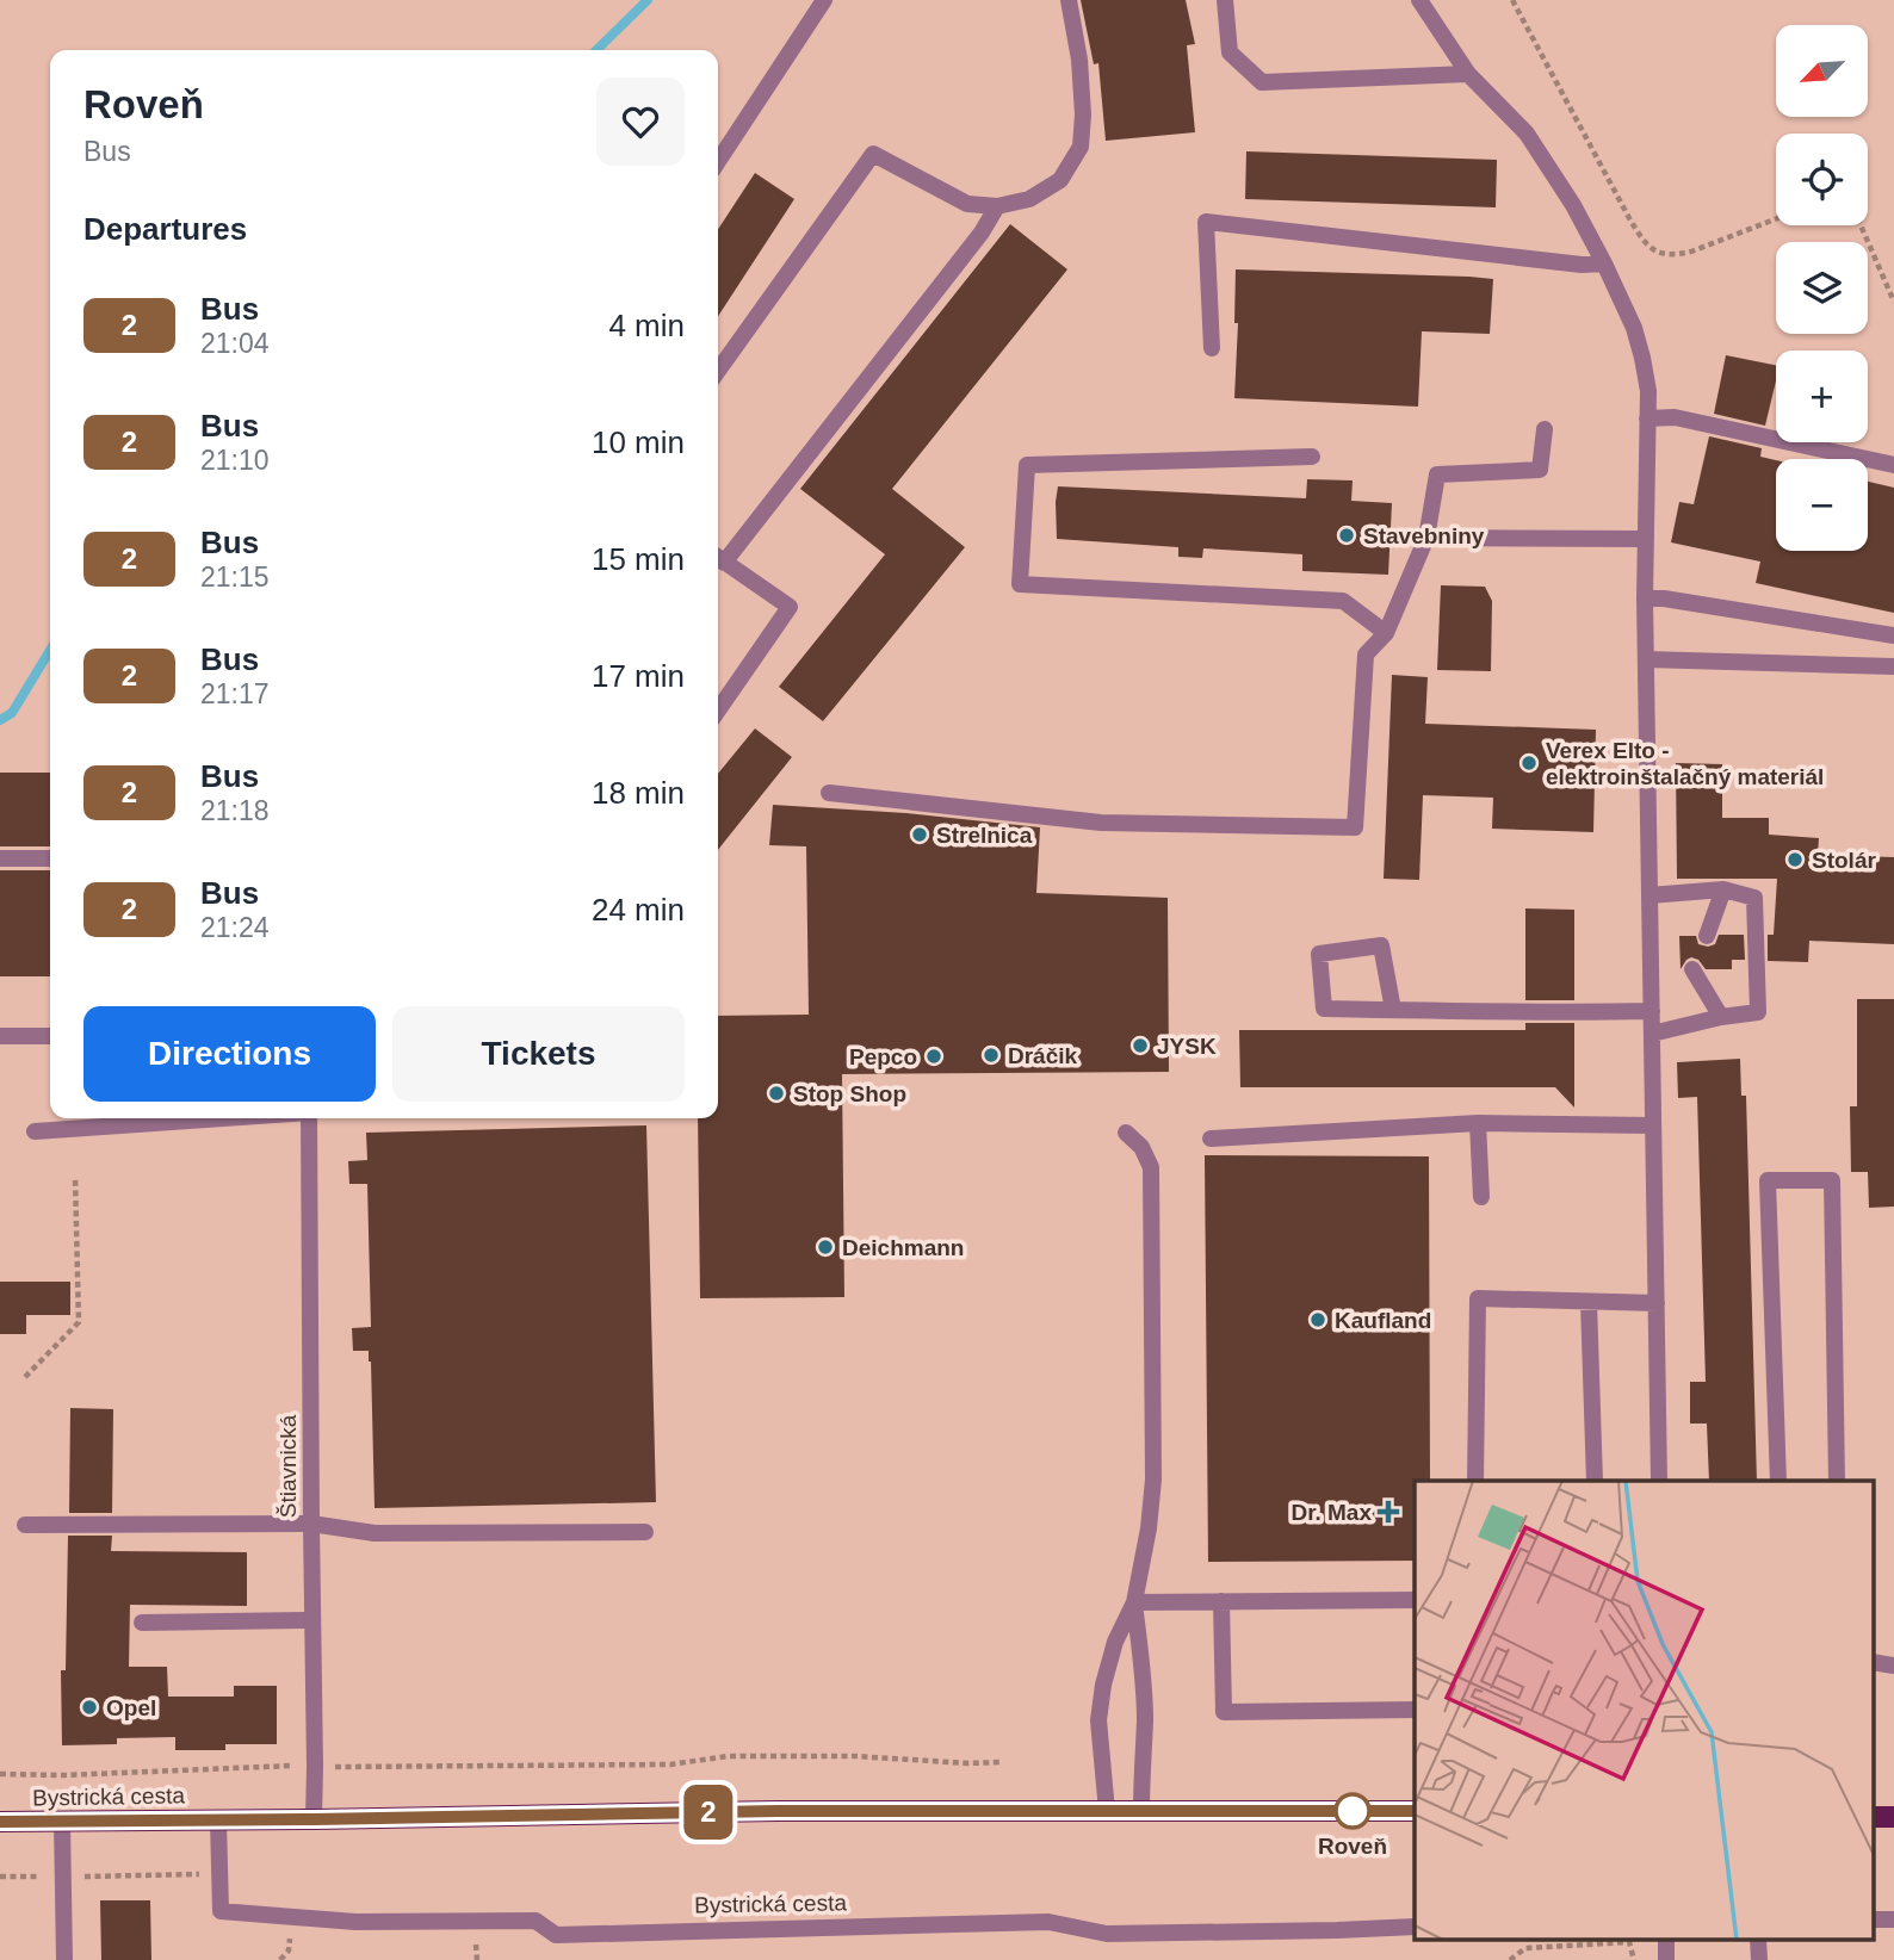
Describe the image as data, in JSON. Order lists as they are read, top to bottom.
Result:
{
  "streets": {
    "main road": ["Bystrická cesta"],
    "street": ["Štiavnická"]
  },
  "crossings": [
    ["Štiavnická", "Bystrická cesta"]
  ],
  "places": {
    "other": [
      "Stavebniny",
      "Verex Elto - elektroinštalačný materiál",
      "Strelnica",
      "Stolár",
      "JYSK",
      "Dráčik",
      "Pepco",
      "Stop Shop",
      "Deichmann",
      "Kaufland",
      "Opel",
      "Roveň"
    ],
    "health": ["Dr. Max"]
  },
  "lines": ["bus line 2"],
  "north": "bottom left",
  "page": {
    "on_map": "2",
    "map_buttons": ["+", "−"],
    "heading": [
      ["Roveň", "Bus"],
      "Departures"
    ],
    "list": [
      {
        "mark": "2",
        "name": "Bus",
        "note": "21:04",
        "value": "4 min"
      },
      {
        "mark": "2",
        "name": "Bus",
        "note": "21:10",
        "value": "10 min"
      },
      {
        "mark": "2",
        "name": "Bus",
        "note": "21:15",
        "value": "15 min"
      },
      {
        "mark": "2",
        "name": "Bus",
        "note": "21:17",
        "value": "17 min"
      },
      {
        "mark": "2",
        "name": "Bus",
        "note": "21:18",
        "value": "18 min"
      },
      {
        "mark": "2",
        "name": "Bus",
        "note": "21:24",
        "value": "24 min"
      }
    ],
    "buttons": ["Directions", "Tickets"]
  }
}
